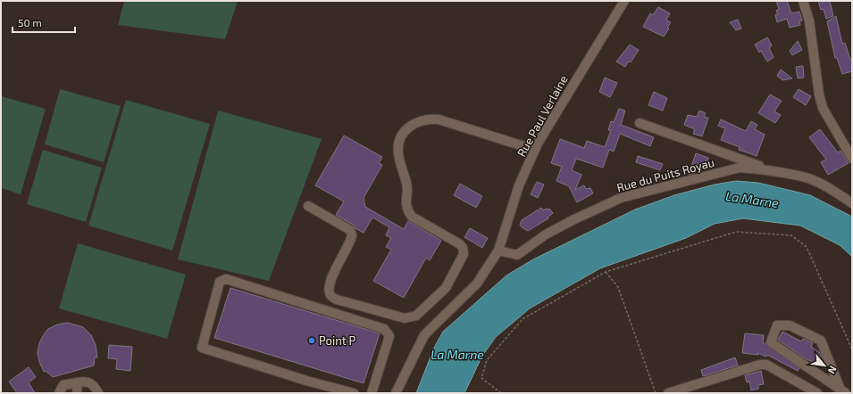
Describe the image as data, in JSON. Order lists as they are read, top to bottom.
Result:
{
  "streets": {
    "street": ["Rue Paul Verlaine", "Rue du Puits Royau"]
  },
  "crossings": [
    ["Rue Paul Verlaine", "Rue du Puits Royau"]
  ],
  "water": ["La Marne"],
  "places": ["Point P"],
  "scale_bar": "50 m",
  "north": "bottom right"
}
